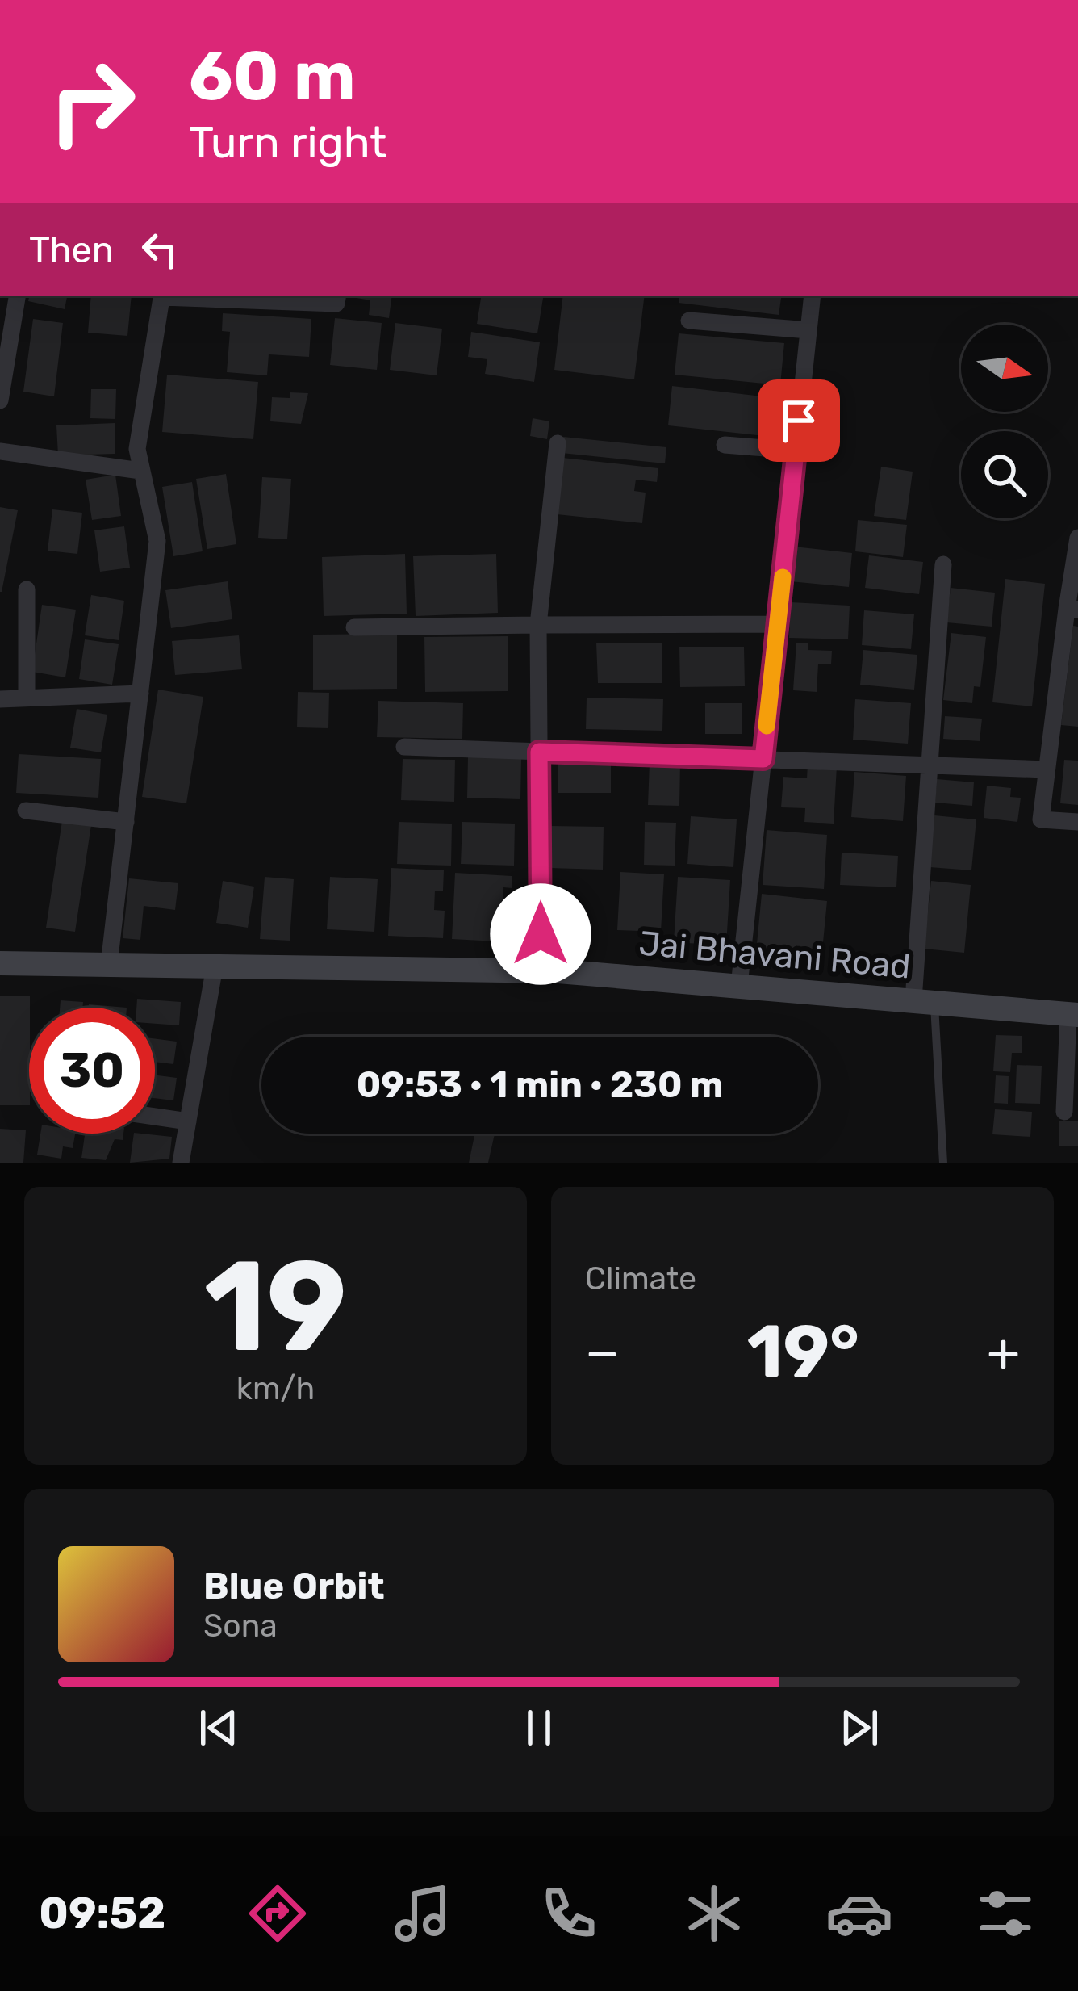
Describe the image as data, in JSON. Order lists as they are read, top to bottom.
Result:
{
  "streets": {
    "street": ["Jai Bhavani Road"]
  },
  "north": "right",
  "page": {
    "turn": ["60 m", "Turn right"],
    "then": "Then",
    "limit": "30",
    "trip": "09:53 · 1 min · 230 m",
    "tile": [
      ["19", "km/h"],
      "Climate"
    ],
    "heat": ["−", "19°", "+"],
    "song": ["Blue Orbit", "Sona"],
    "tabs": "09:52"
  }
}
